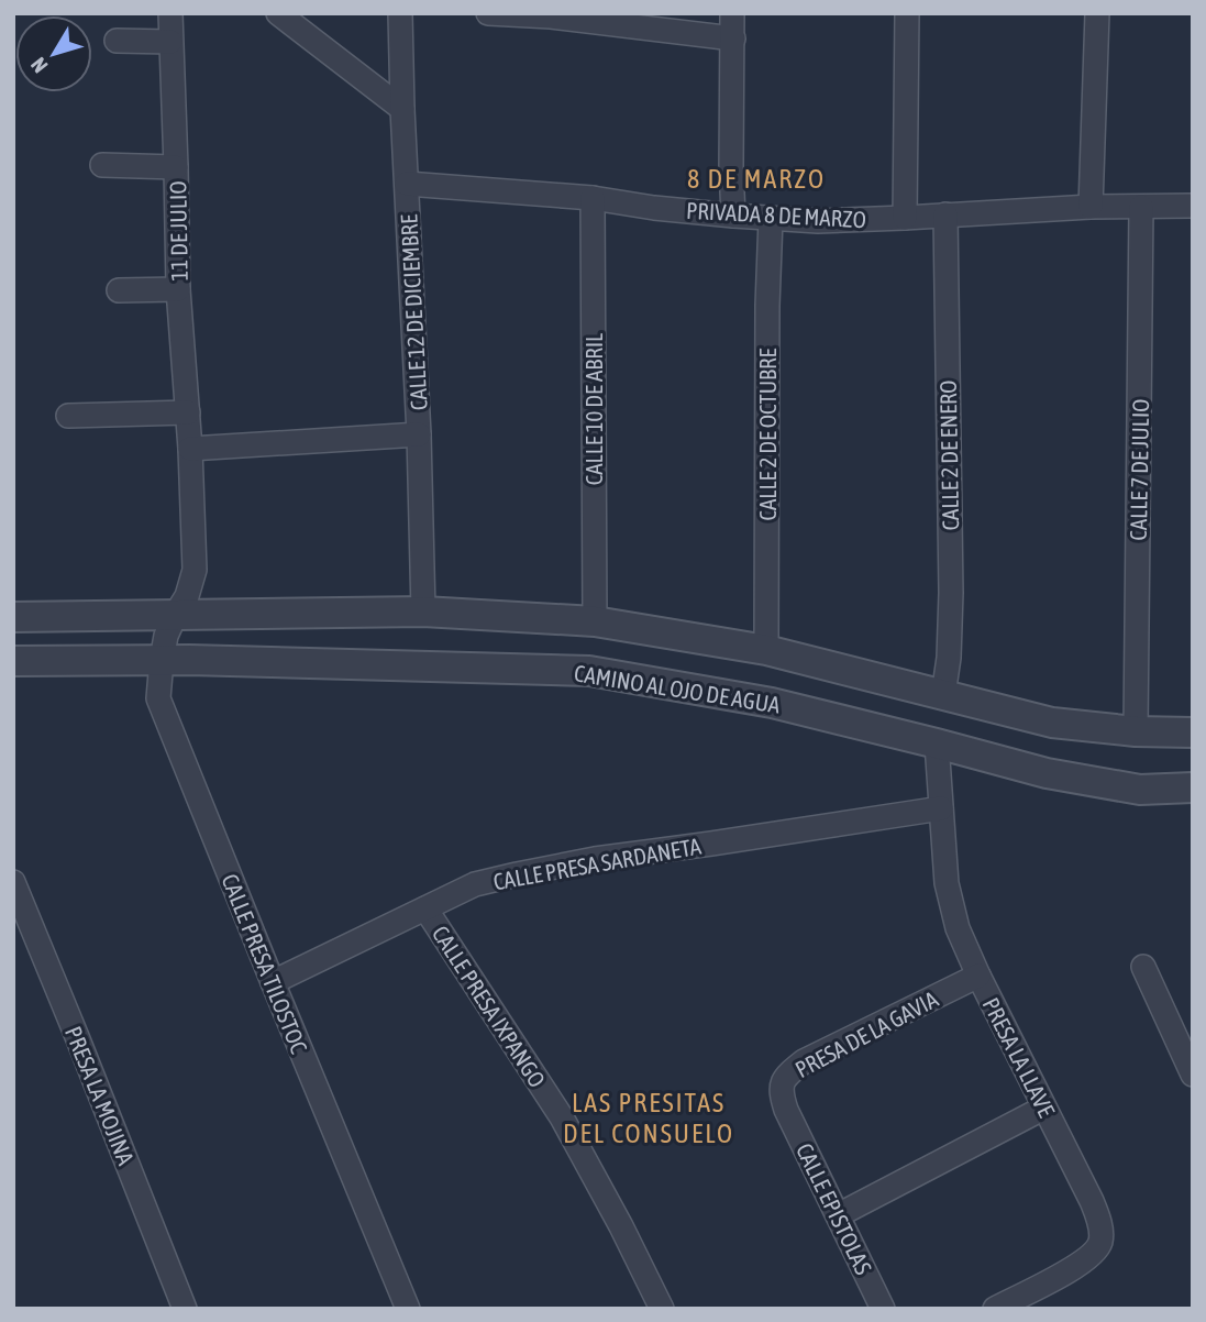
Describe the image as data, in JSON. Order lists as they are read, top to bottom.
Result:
{
  "streets": {
    "street": [
      "PRIVADA 8 DE MARZO",
      "11 DE JULIO",
      "CALLE 12 DE DICIEMBRE",
      "CALLE 10 DE ABRIL",
      "CALLE 2 DE OCTUBRE",
      "CALLE 2 DE ENERO",
      "CALLE 7 DE JULIO",
      "CAMINO AL OJO DE AGUA",
      "CALLE PRESA SARDANETA",
      "CALLE PRESA TILOSTOC",
      "CALLE PRESA IXPANGO",
      "PRESA DE LA GAVIA",
      "PRESA LA LLAVE",
      "PRESA LA MOJINA",
      "CALLE EPISTOLAS"
    ]
  },
  "crossings": [
    ["PRIVADA 8 DE MARZO", "CALLE 12 DE DICIEMBRE"],
    ["PRIVADA 8 DE MARZO", "CALLE 10 DE ABRIL"],
    ["PRIVADA 8 DE MARZO", "CALLE 2 DE OCTUBRE"],
    ["PRIVADA 8 DE MARZO", "CALLE 2 DE ENERO"],
    ["PRIVADA 8 DE MARZO", "CALLE 7 DE JULIO"],
    ["11 DE JULIO", "CALLE PRESA TILOSTOC"],
    ["CAMINO AL OJO DE AGUA", "CALLE PRESA TILOSTOC"],
    ["CAMINO AL OJO DE AGUA", "PRESA LA LLAVE"],
    ["CALLE PRESA SARDANETA", "CALLE PRESA TILOSTOC"],
    ["CALLE PRESA SARDANETA", "CALLE PRESA IXPANGO"],
    ["CALLE PRESA SARDANETA", "PRESA LA LLAVE"],
    ["PRESA DE LA GAVIA", "PRESA LA LLAVE"],
    ["PRESA DE LA GAVIA", "CALLE EPISTOLAS"]
  ],
  "districts": ["8 DE MARZO", "LAS PRESITAS DEL CONSUELO"],
  "north": "bottom left"
}
